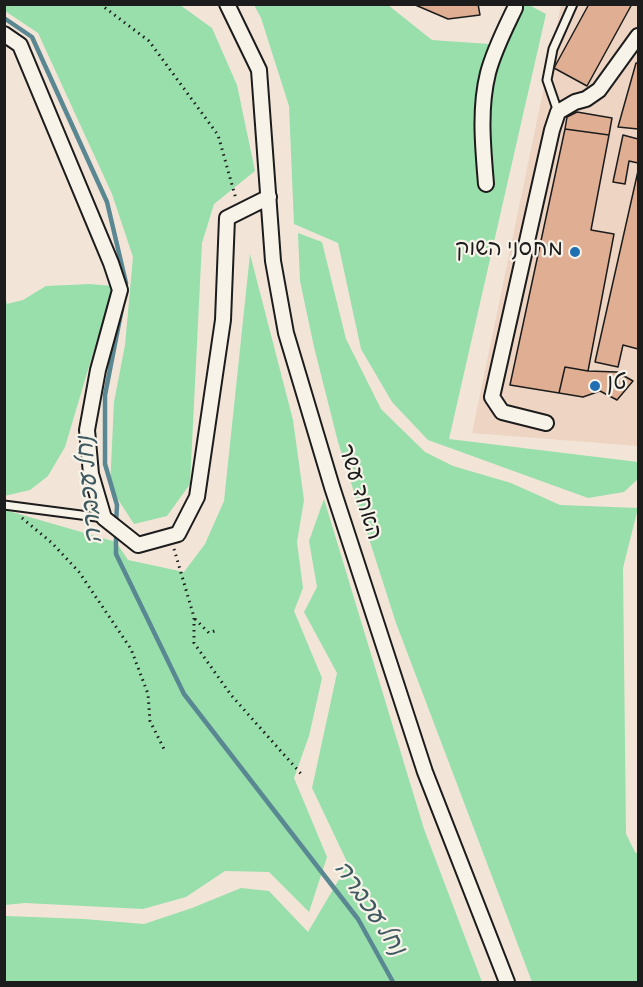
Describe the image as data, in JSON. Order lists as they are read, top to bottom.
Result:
{
  "streets": {
    "street": ["האחד עשר"]
  },
  "water": ["נחל עכברה"],
  "places": ["מחסני השוק", "טן"]
}
